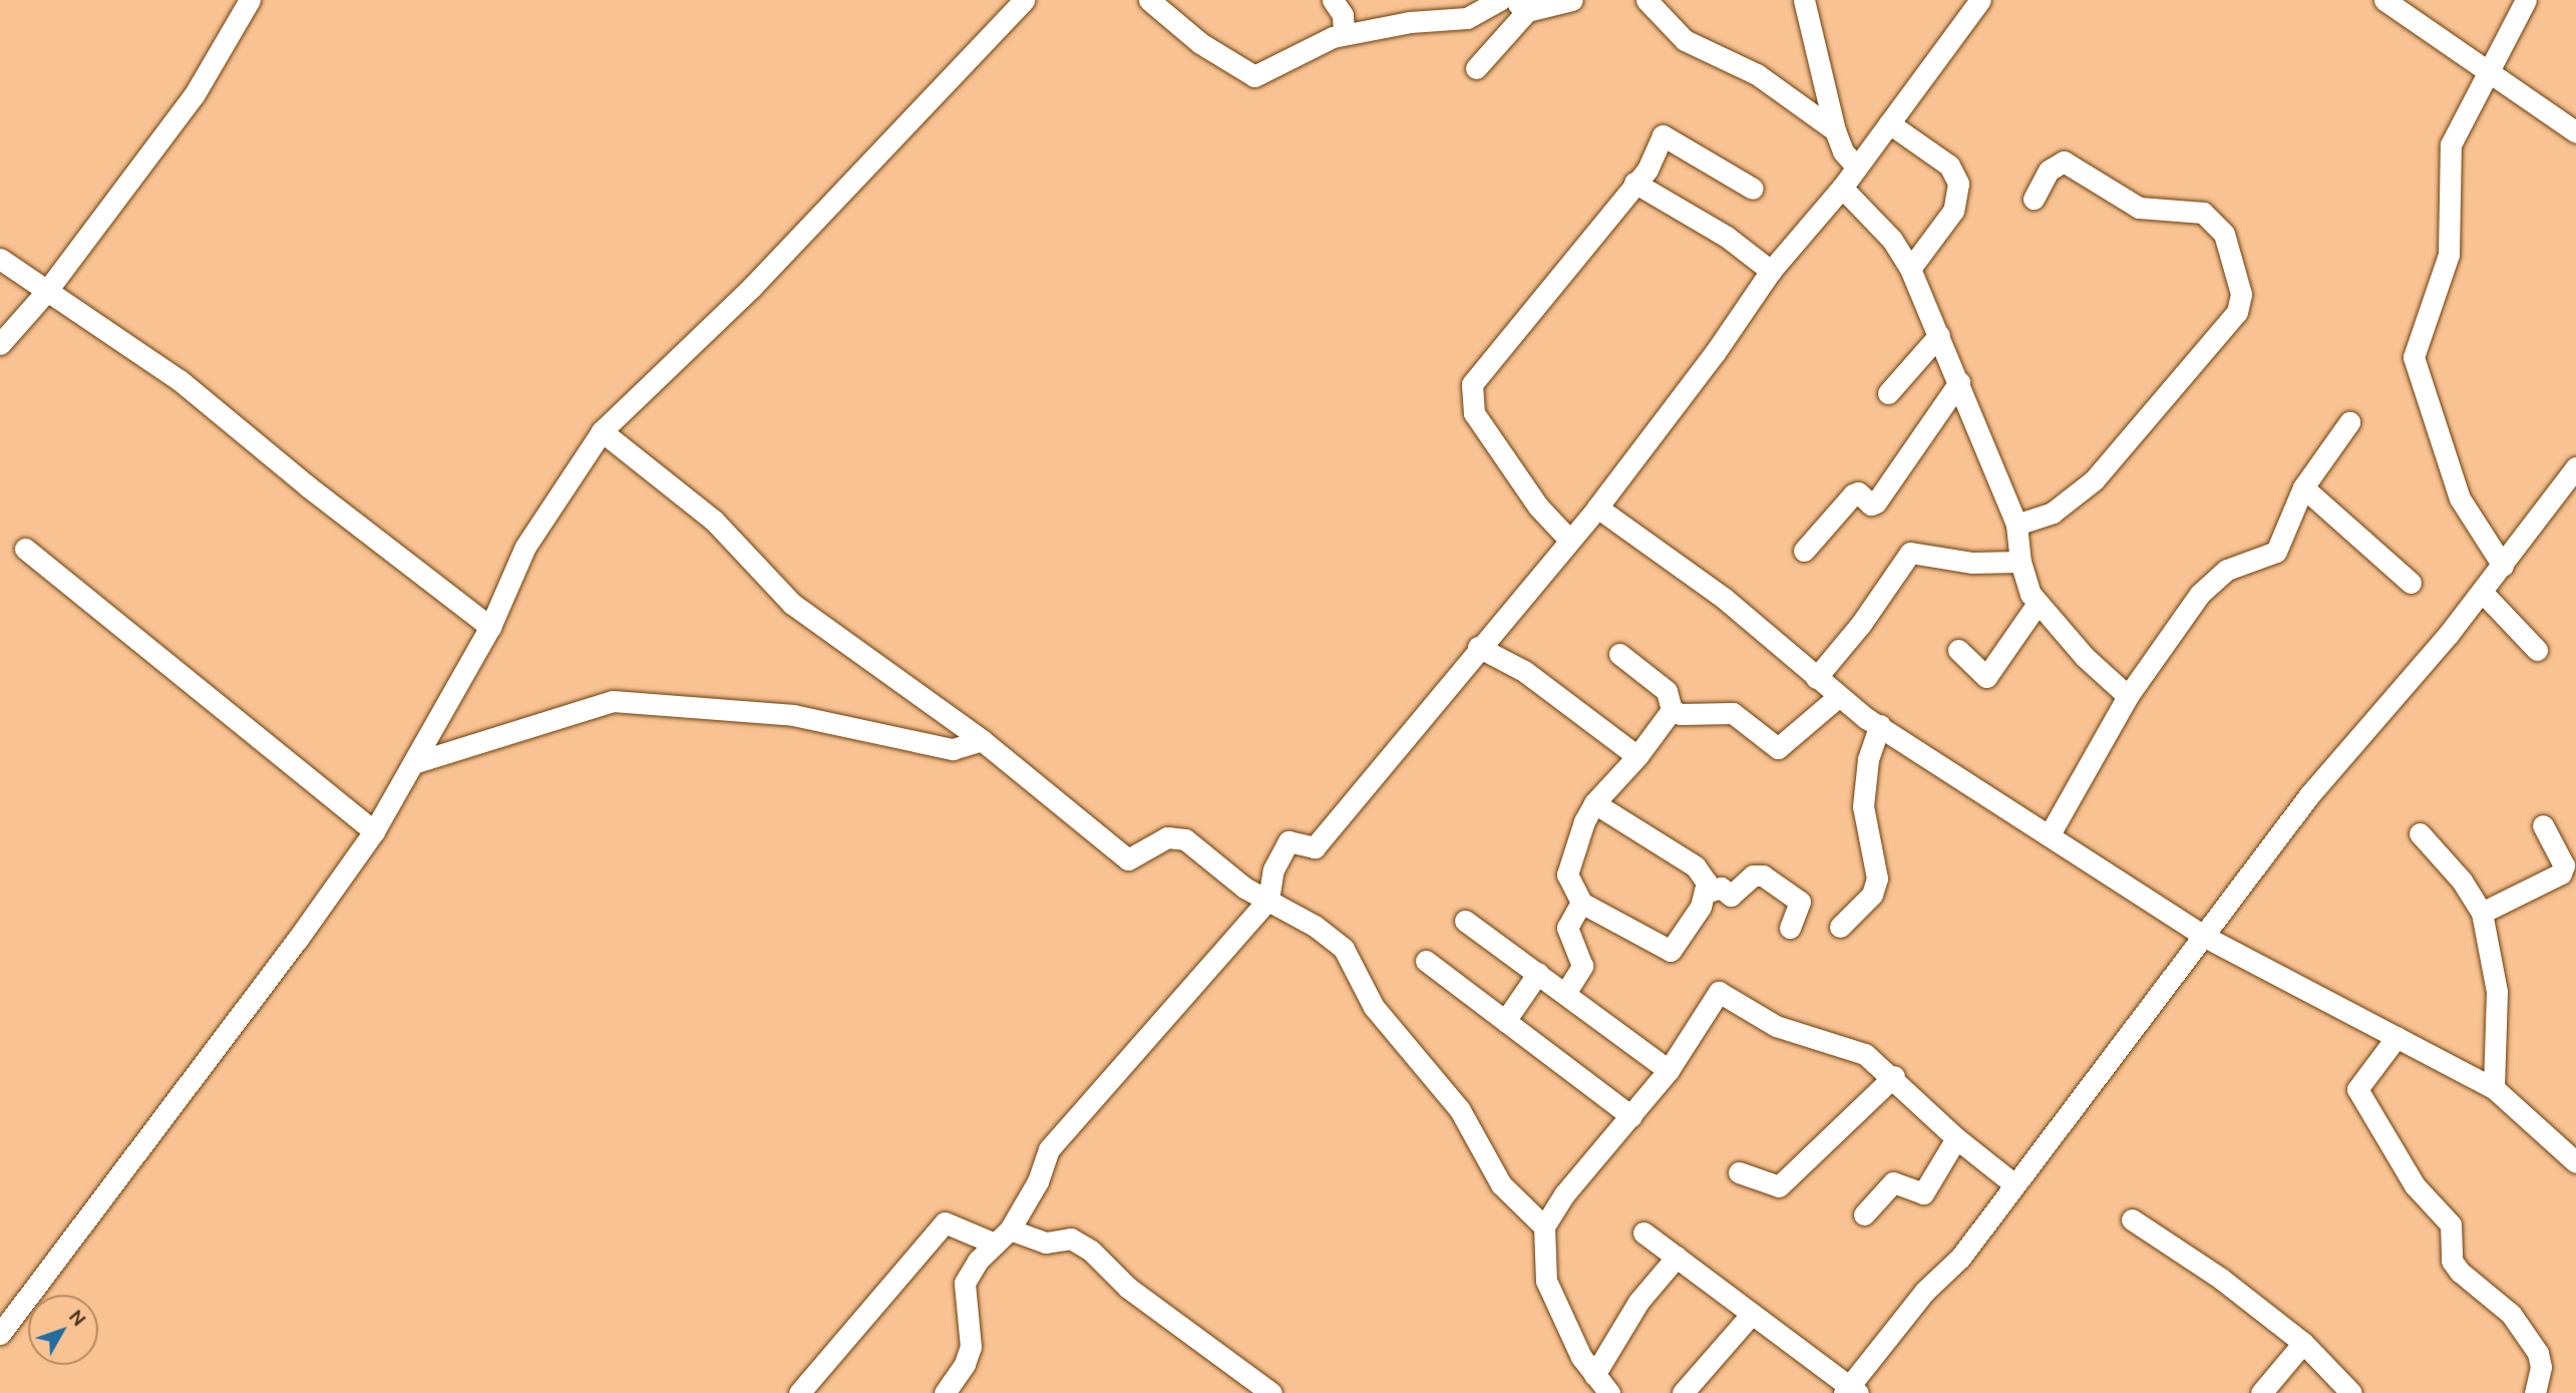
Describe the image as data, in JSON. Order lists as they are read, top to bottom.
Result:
{
  "north": "top right"
}
